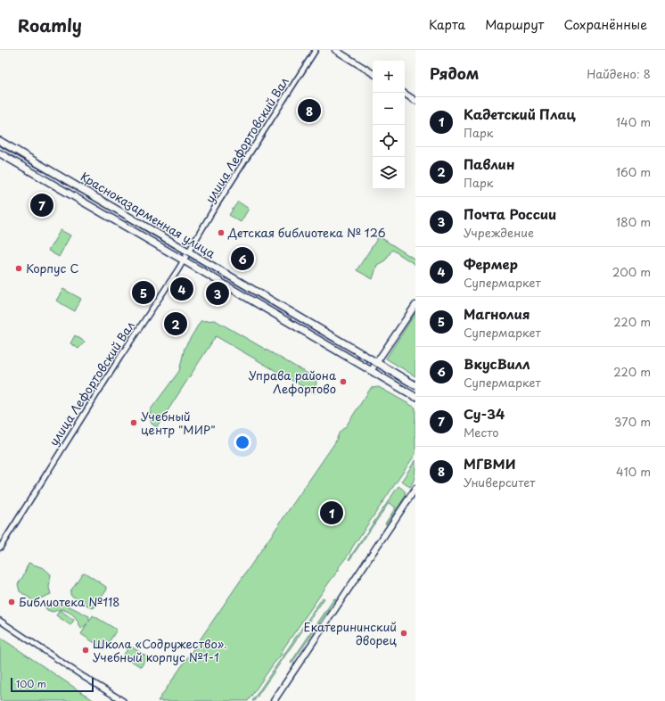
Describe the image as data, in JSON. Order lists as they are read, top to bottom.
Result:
{
  "streets": {
    "main road": ["Красноказарменная улица"],
    "street": ["улица Лефортовский Вал"]
  },
  "crossings": [
    ["улица Лефортовский Вал", "Красноказарменная улица"]
  ],
  "places": [
    "Детская библиотека № 126",
    "Корпус С",
    "Управа района Лефортово",
    "Учебный центр \"МИР\"",
    "Библиотека №118",
    "Екатерининский дворец",
    "Школа «Содружество». Учебный корпус №1-1"
  ],
  "scale_bar": "100 m",
  "page": {
    "header": "Roamly",
    "nav": ["Карта", "Маршрут", "Сохранённые"],
    "heading": ["Рядом", "Найдено: 8"],
    "map_buttons": ["+", "−"],
    "list": [
      {
        "mark": "1",
        "name": "Кадетский Плац",
        "note": "Парк",
        "value": "140 m"
      },
      {
        "mark": "2",
        "name": "Павлин",
        "note": "Парк",
        "value": "160 m"
      },
      {
        "mark": "3",
        "name": "Почта России",
        "note": "Учреждение",
        "value": "180 m"
      },
      {
        "mark": "4",
        "name": "Фермер",
        "note": "Супермаркет",
        "value": "200 m"
      },
      {
        "mark": "5",
        "name": "Магнолия",
        "note": "Супермаркет",
        "value": "220 m"
      },
      {
        "mark": "6",
        "name": "ВкусВилл",
        "note": "Супермаркет",
        "value": "220 m"
      },
      {
        "mark": "7",
        "name": "Су-34",
        "note": "Место",
        "value": "370 m"
      },
      {
        "mark": "8",
        "name": "МГВМИ",
        "note": "Университет",
        "value": "410 m"
      }
    ],
    "pins": [
      "8",
      "7",
      "6",
      "4",
      "5",
      "3",
      "2",
      "1"
    ],
    "scale": "100 m"
  }
}
